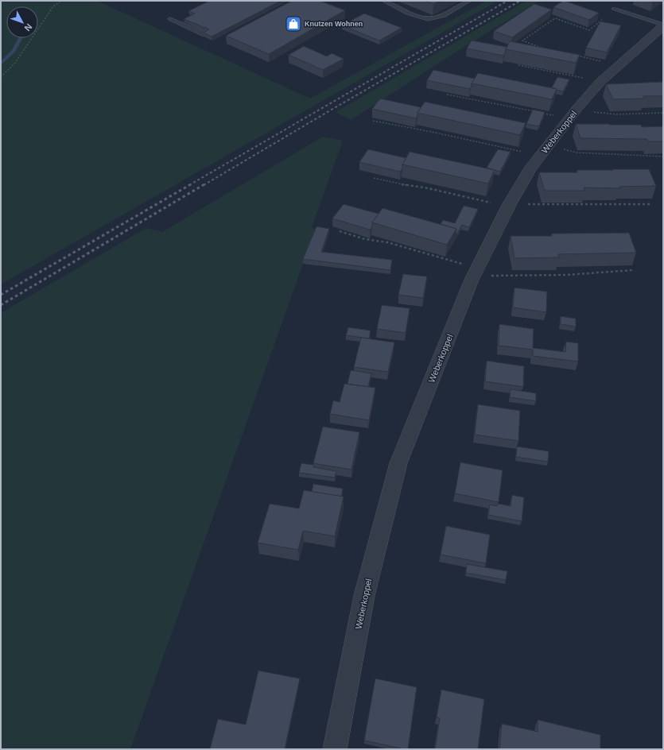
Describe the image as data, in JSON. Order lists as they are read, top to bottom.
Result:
{
  "streets": {
    "street": ["Weberkoppel"]
  },
  "places": {
    "shop": ["Knutzen Wohnen"]
  },
  "north": "bottom right"
}
